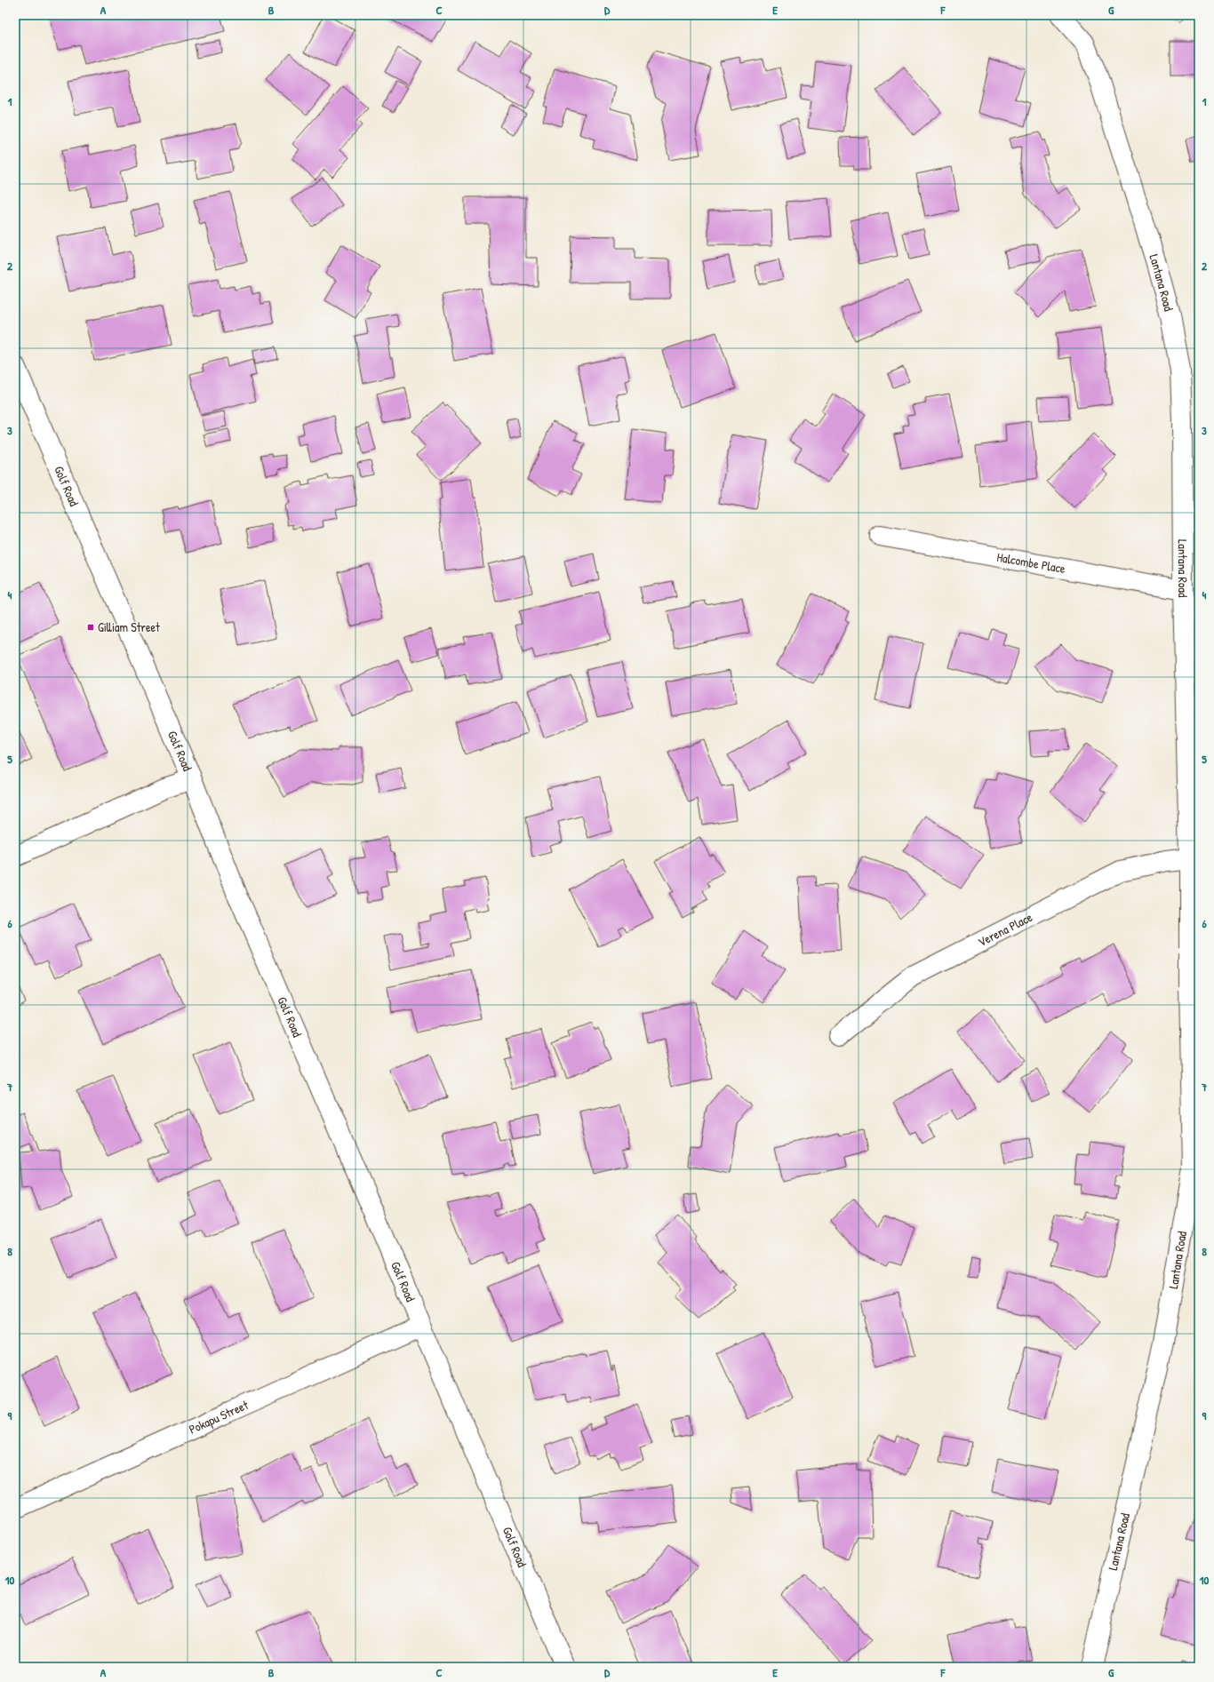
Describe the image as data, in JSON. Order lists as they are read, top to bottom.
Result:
{
  "streets": {
    "street": [
      "Lantana Road",
      "Golf Road",
      "Halcombe Place",
      "Verena Place",
      "Pokapu Street"
    ]
  },
  "crossings": [
    ["Lantana Road", "Halcombe Place"],
    ["Lantana Road", "Verena Place"],
    ["Golf Road", "Pokapu Street"]
  ],
  "places": {
    "transit": ["Gilliam Street"]
  },
  "grid": {
    "columns": [
      "A",
      "B",
      "C",
      "D",
      "E",
      "F",
      "G"
    ],
    "rows": [
      "1",
      "2",
      "3",
      "4",
      "5",
      "6",
      "7",
      "8",
      "9",
      "10"
    ]
  }
}
